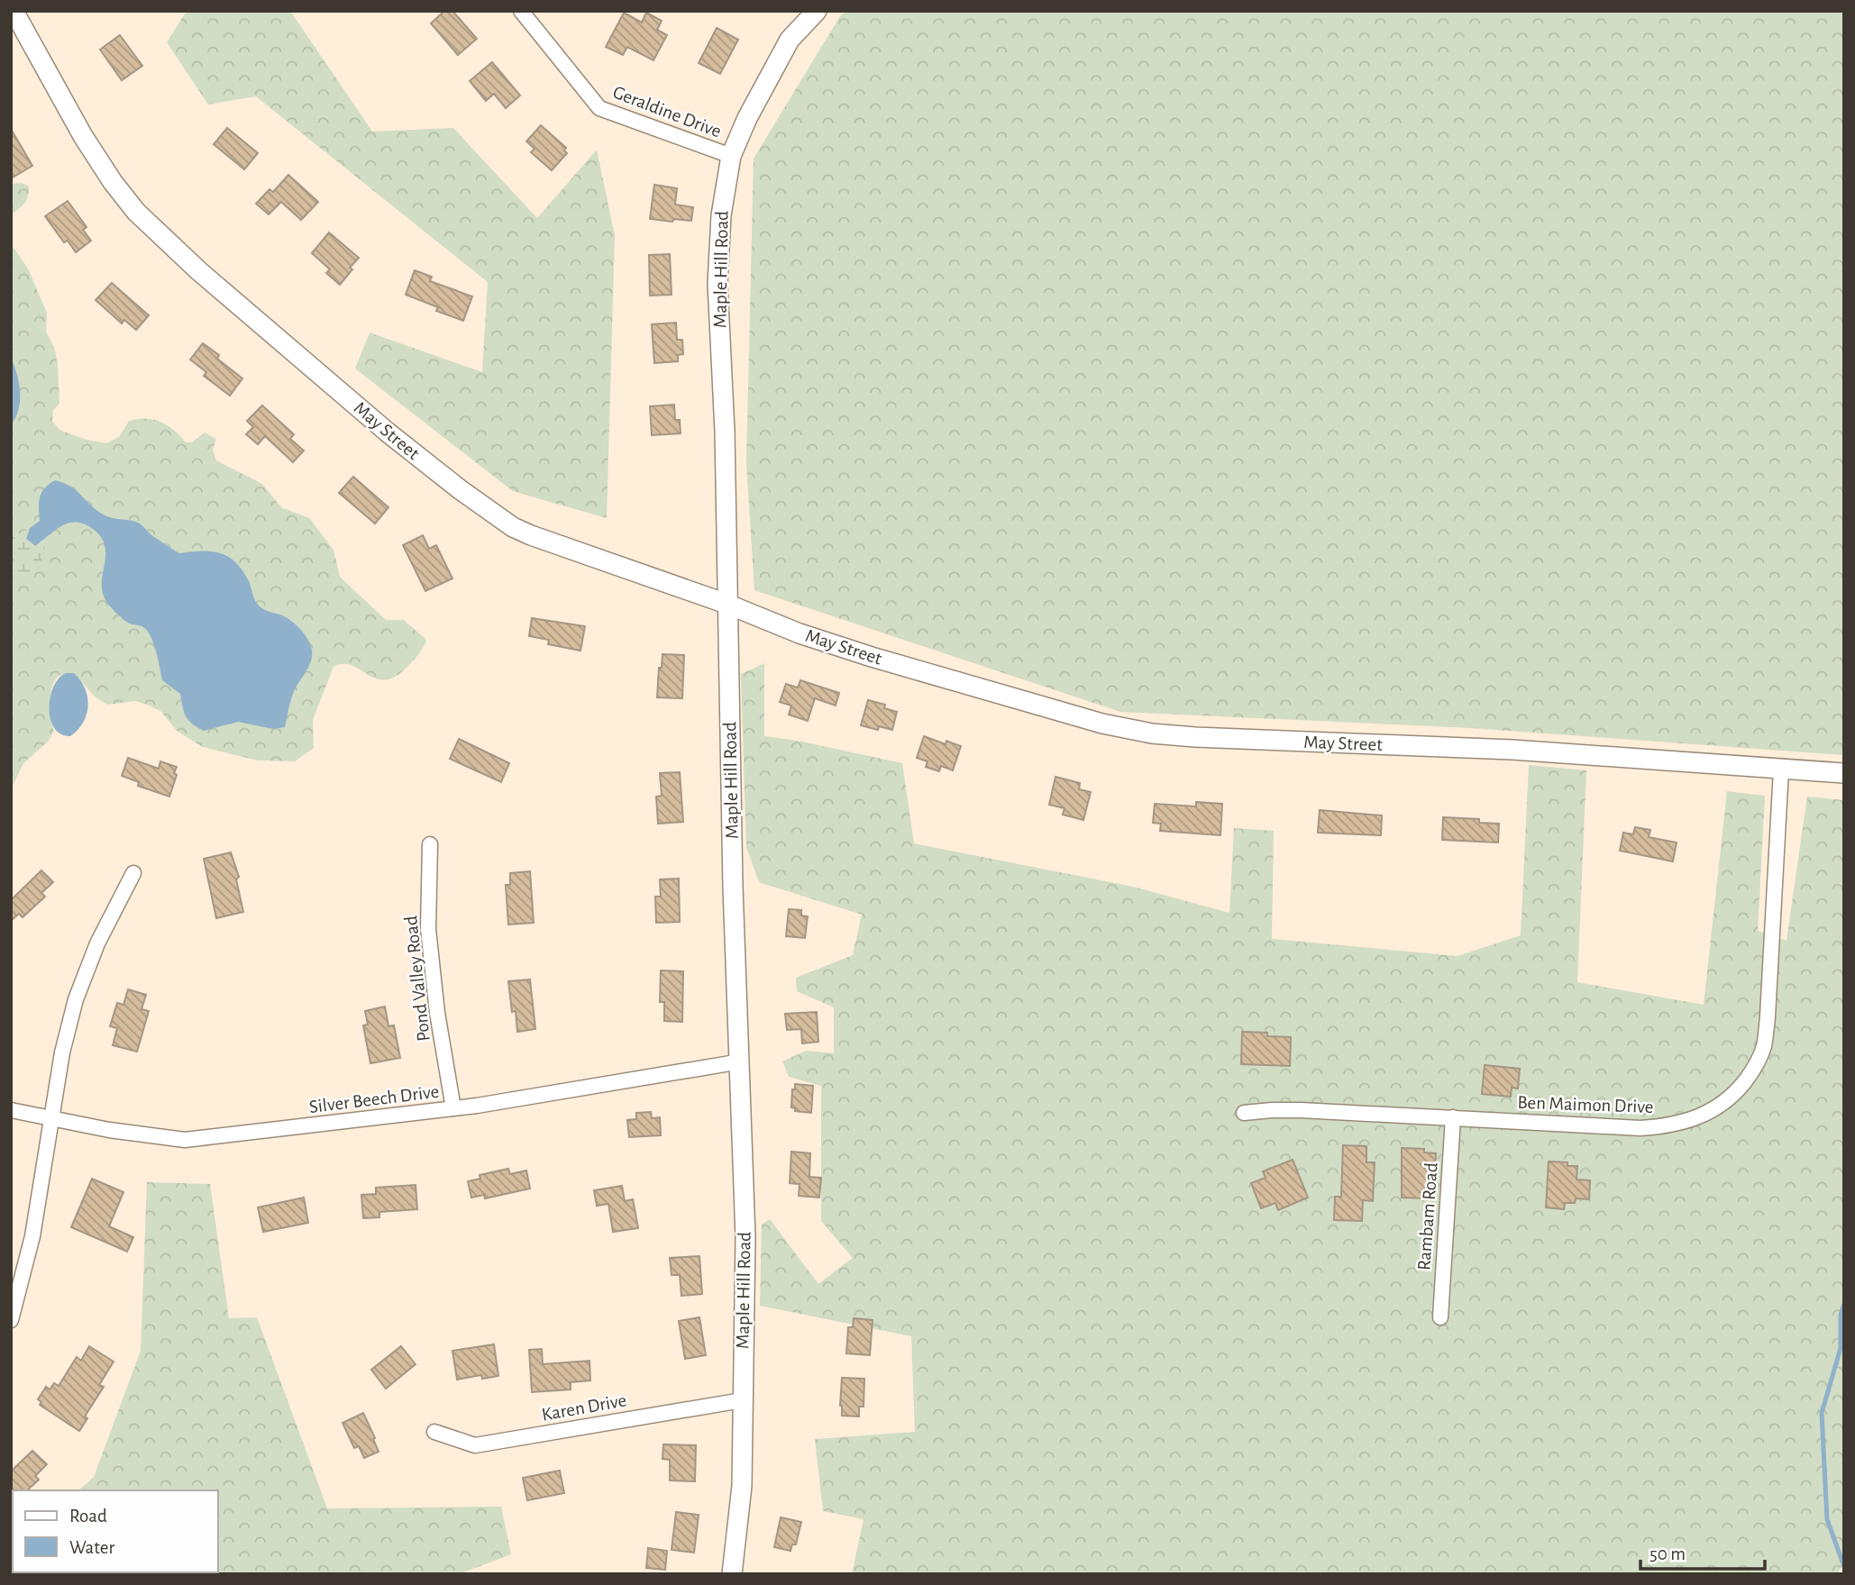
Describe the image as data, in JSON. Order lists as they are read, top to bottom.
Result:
{
  "streets": {
    "street": [
      "Geraldine Drive",
      "Maple Hill Road",
      "May Street",
      "Pond Valley Road",
      "Silver Beech Drive",
      "Ben Maimon Drive",
      "Rambam Road",
      "Karen Drive"
    ]
  },
  "crossings": [
    ["Geraldine Drive", "Maple Hill Road"],
    ["Maple Hill Road", "May Street"],
    ["Maple Hill Road", "Silver Beech Drive"],
    ["Maple Hill Road", "Karen Drive"],
    ["May Street", "Ben Maimon Drive"],
    ["Pond Valley Road", "Silver Beech Drive"],
    ["Ben Maimon Drive", "Rambam Road"]
  ],
  "legend": ["Road", "Water"],
  "scale_bar": "50 m"
}
